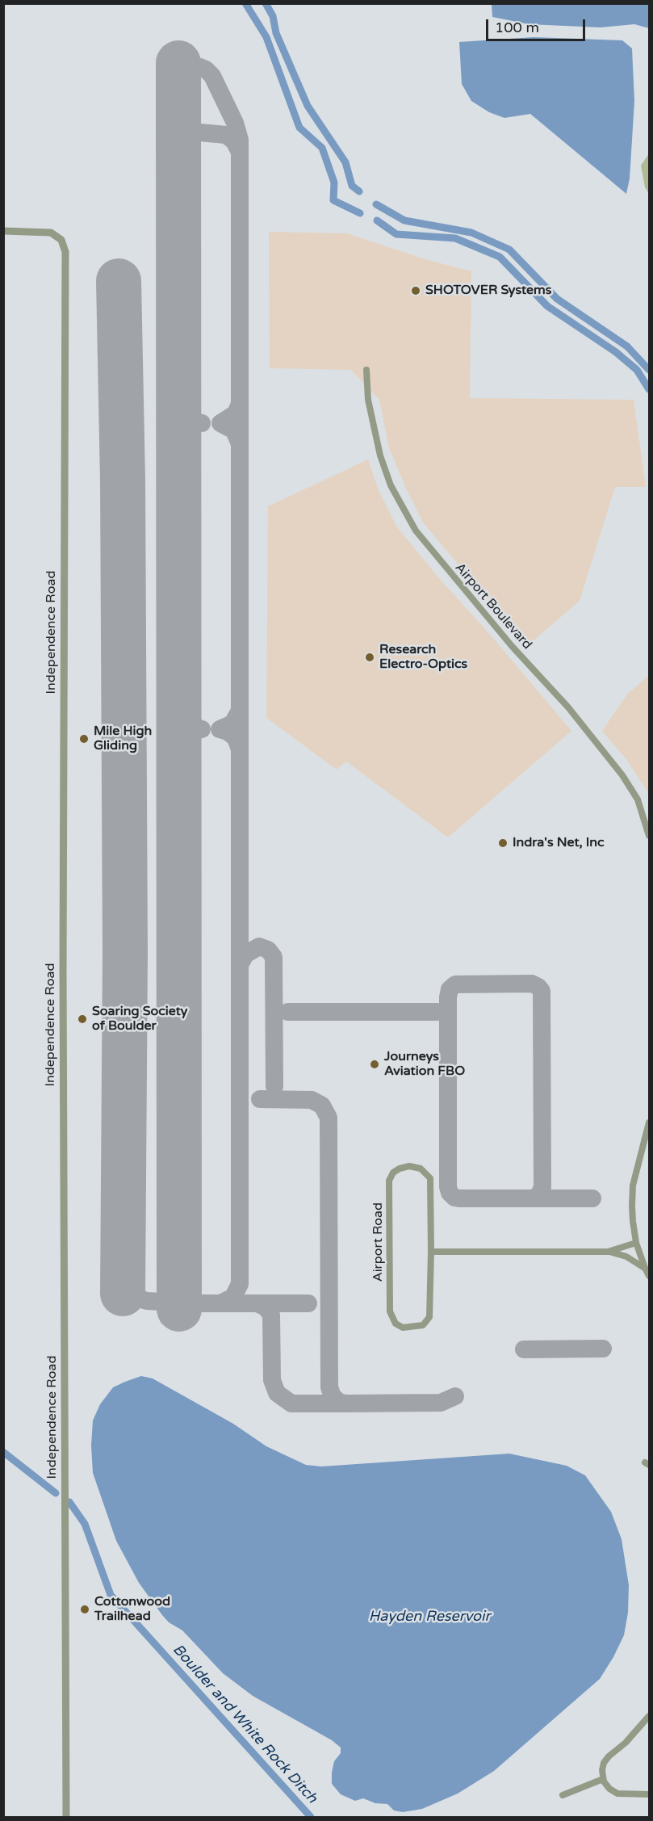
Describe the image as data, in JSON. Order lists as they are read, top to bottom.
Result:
{
  "streets": {
    "street": ["Airport Boulevard", "Independence Road", "Airport Road"]
  },
  "water": ["Hayden Reservoir", "Boulder and White Rock Ditch"],
  "places": [
    "SHOTOVER Systems",
    "Research Electro-Optics",
    "Mile High Gliding",
    "Indra's Net, Inc",
    "Soaring Society of Boulder",
    "Journeys Aviation FBO",
    "Cottonwood Trailhead"
  ],
  "scale_bar": "100 m"
}
